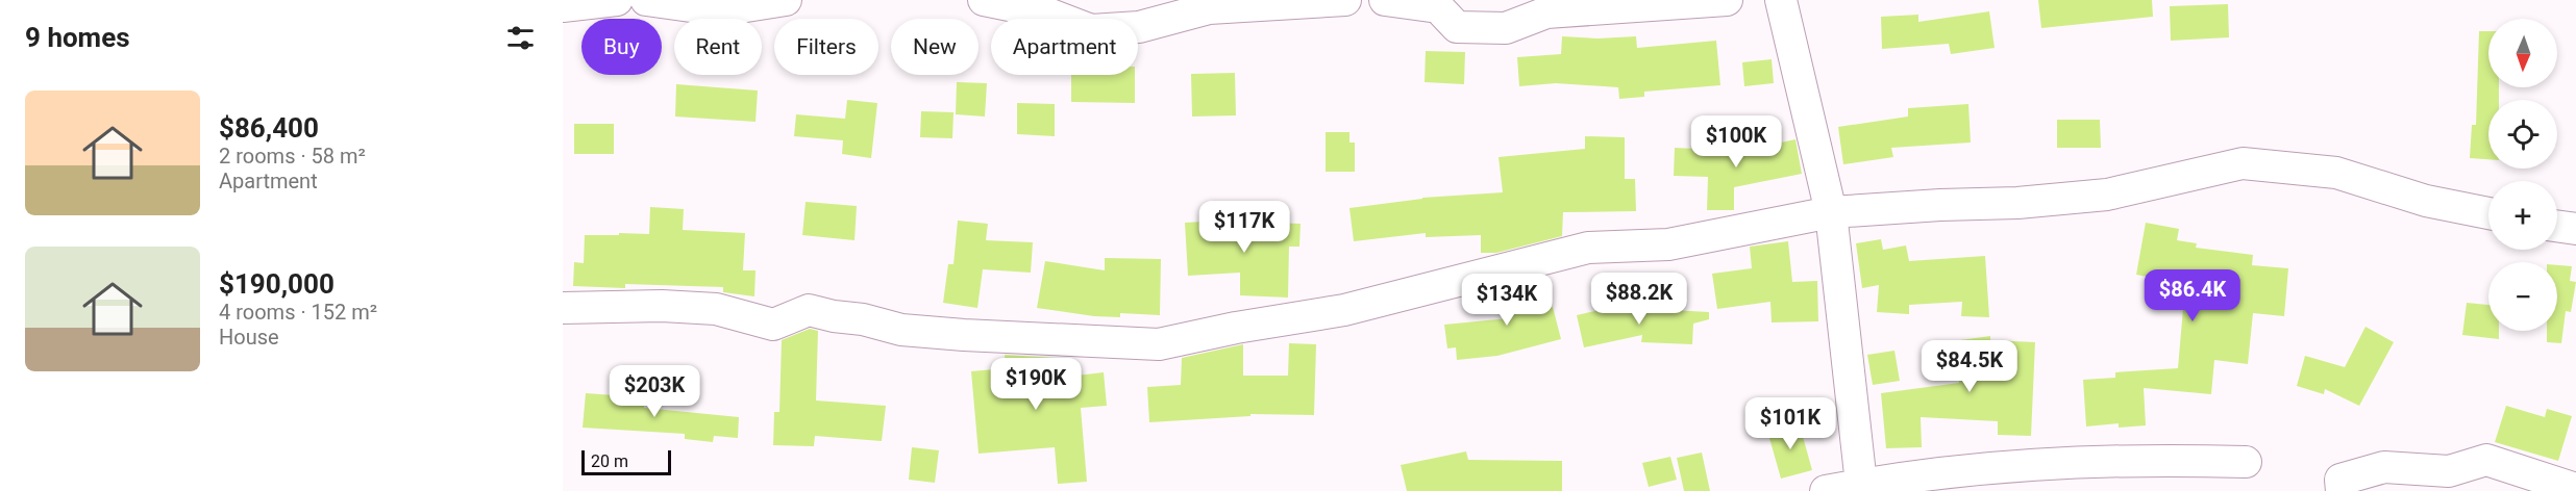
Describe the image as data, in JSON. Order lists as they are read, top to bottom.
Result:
{
  "scale_bar": "20 m",
  "north": "bottom",
  "page": {
    "heading": "9 homes",
    "map_buttons": ["+", "−"],
    "chip": [
      "Buy",
      "Rent",
      "Filters",
      "New",
      "Apartment"
    ],
    "list": [
      {
        "name": "$86,400",
        "note": "2 rooms · 58 m² · Apartment"
      },
      {
        "name": "$190,000",
        "note": "4 rooms · 152 m² · House"
      }
    ],
    "price": [
      "$100K",
      "$117K",
      "$86.4K",
      "$88.2K",
      "$134K",
      "$84.5K",
      "$190K",
      "$203K",
      "$101K"
    ],
    "scale": "20 m"
  }
}
